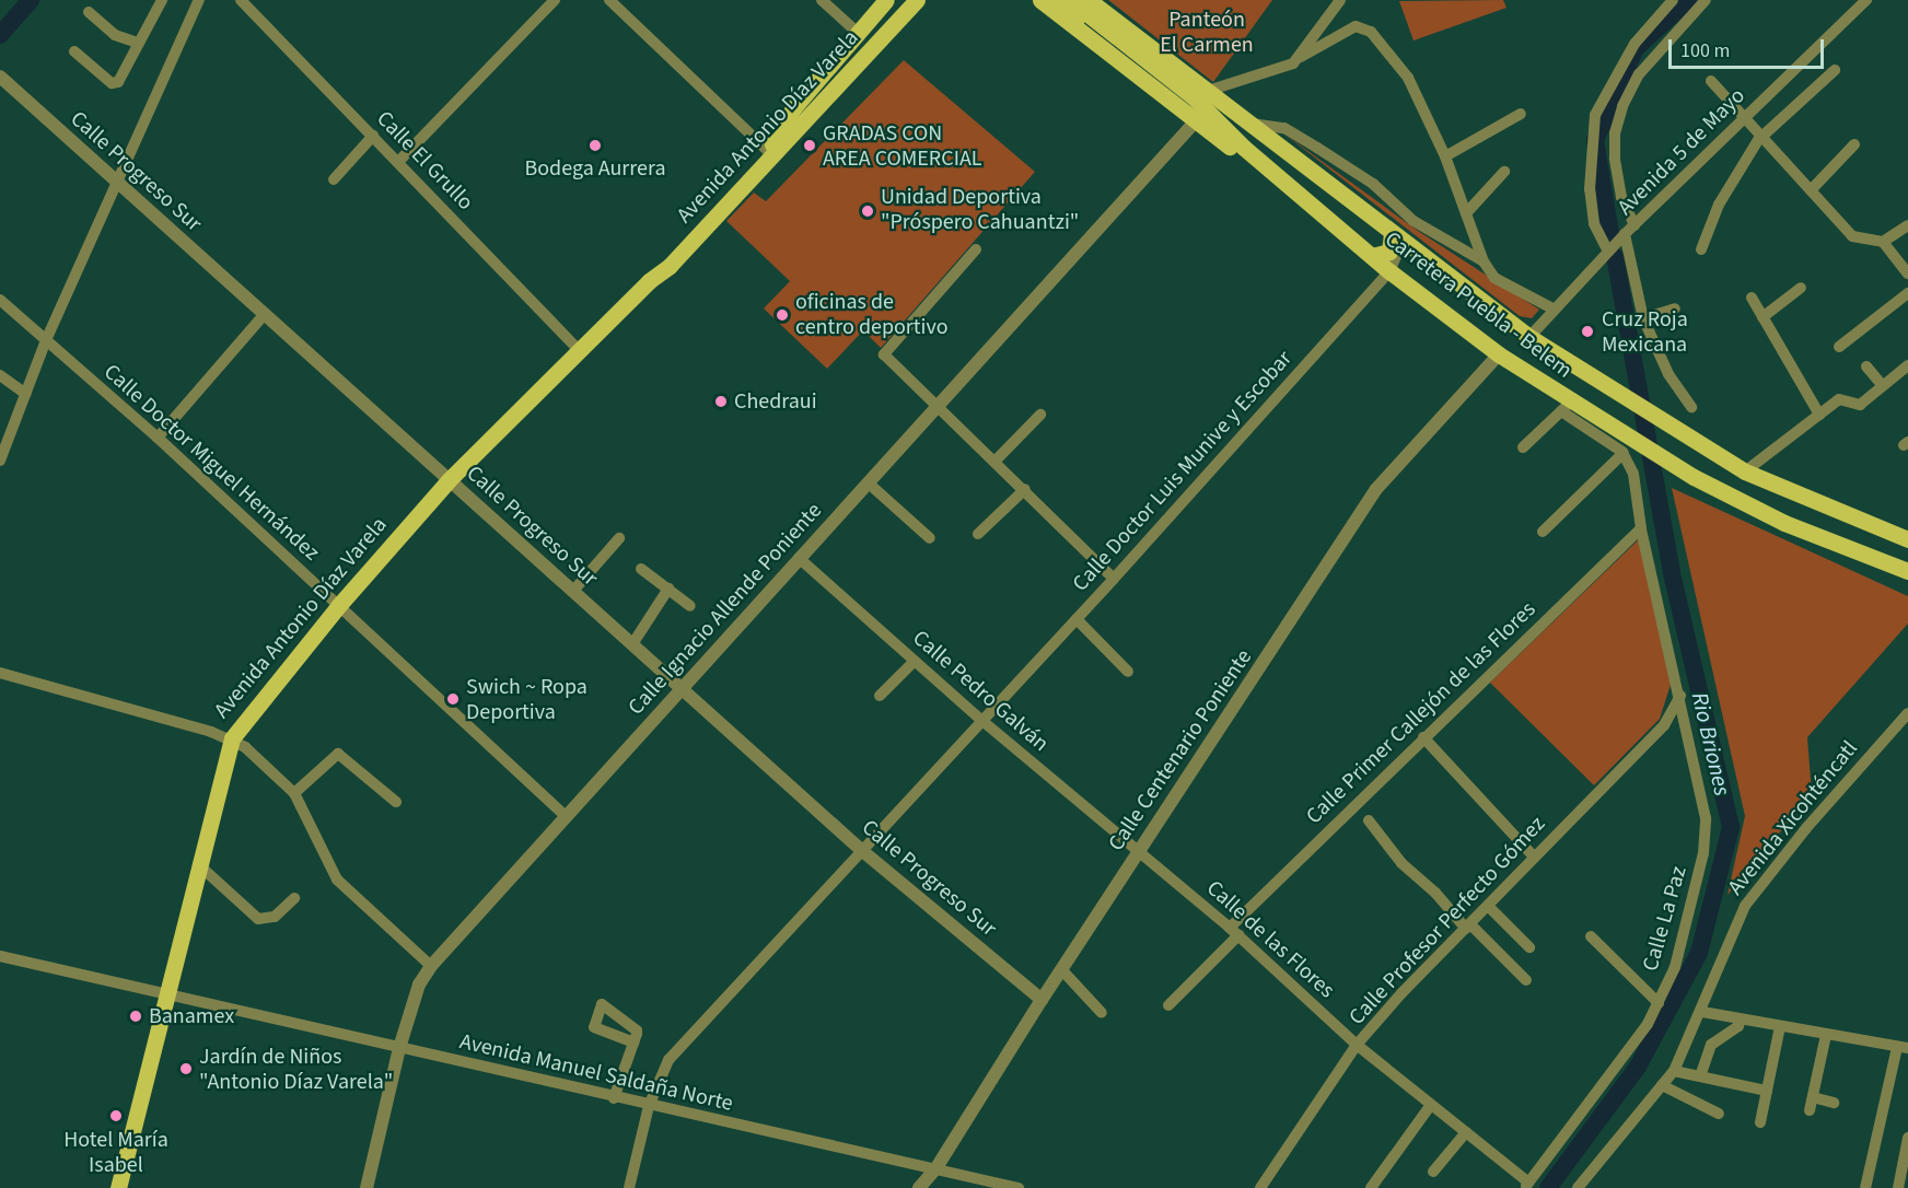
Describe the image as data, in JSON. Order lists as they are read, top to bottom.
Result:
{
  "streets": {
    "main road": ["Avenida Antonio Díaz Varela", "Carretera Puebla - Belem"],
    "street": [
      "Avenida 5 de Mayo",
      "Calle El Grullo",
      "Calle Progreso Sur",
      "Calle Doctor Miguel Hernández",
      "Calle Doctor Luis Munive y Escobar",
      "Calle Ignacio Allende Poniente",
      "Calle Pedro Galván",
      "Calle Primer Callejón de las Flores",
      "Calle Centenario Poniente",
      "Avenida Xicohténcatl",
      "Calle La Paz",
      "Calle Profesor Perfecto Gómez",
      "Calle de las Flores",
      "Avenida Manuel Saldaña Norte"
    ]
  },
  "crossings": [
    ["Avenida Antonio Díaz Varela", "Calle El Grullo"],
    ["Avenida Antonio Díaz Varela", "Calle Progreso Sur"],
    ["Avenida Antonio Díaz Varela", "Calle Doctor Miguel Hernández"],
    ["Avenida Antonio Díaz Varela", "Avenida Manuel Saldaña Norte"],
    ["Avenida 5 de Mayo", "Carretera Puebla - Belem"],
    ["Calle Progreso Sur", "Calle Doctor Luis Munive y Escobar"],
    ["Calle Progreso Sur", "Calle Ignacio Allende Poniente"],
    ["Calle Progreso Sur", "Calle Centenario Poniente"],
    ["Carretera Puebla - Belem", "Calle Doctor Luis Munive y Escobar"],
    ["Carretera Puebla - Belem", "Calle Ignacio Allende Poniente"],
    ["Carretera Puebla - Belem", "Calle Centenario Poniente"],
    ["Carretera Puebla - Belem", "Calle La Paz"],
    ["Calle Doctor Miguel Hernández", "Calle Ignacio Allende Poniente"],
    ["Calle Doctor Luis Munive y Escobar", "Calle Pedro Galván"],
    ["Calle Doctor Luis Munive y Escobar", "Avenida Manuel Saldaña Norte"],
    ["Calle Ignacio Allende Poniente", "Calle Pedro Galván"],
    ["Calle Ignacio Allende Poniente", "Avenida Manuel Saldaña Norte"],
    ["Calle Pedro Galván", "Calle Centenario Poniente"],
    ["Calle Pedro Galván", "Calle de las Flores"],
    ["Calle Primer Callejón de las Flores", "Calle La Paz"],
    ["Calle Primer Callejón de las Flores", "Calle de las Flores"],
    ["Calle Centenario Poniente", "Calle de las Flores"],
    ["Calle Centenario Poniente", "Avenida Manuel Saldaña Norte"],
    ["Calle La Paz", "Calle Profesor Perfecto Gómez"],
    ["Calle La Paz", "Calle de las Flores"],
    ["Calle Profesor Perfecto Gómez", "Calle de las Flores"]
  ],
  "water": ["Rio Briones"],
  "parks": ["Panteón El Carmen"],
  "places": [
    "Bodega Aurrera",
    "GRADAS CON AREA COMERCIAL",
    "Unidad Deportiva \"Próspero Cahuantzi\"",
    "oficinas de centro deportivo",
    "Cruz Roja Mexicana",
    "Chedraui",
    "Swich ~ Ropa Deportiva",
    "Banamex",
    "Jardín de Niños \"Antonio Díaz Varela\"",
    "Hotel María Isabel"
  ],
  "scale_bar": "100 m"
}
